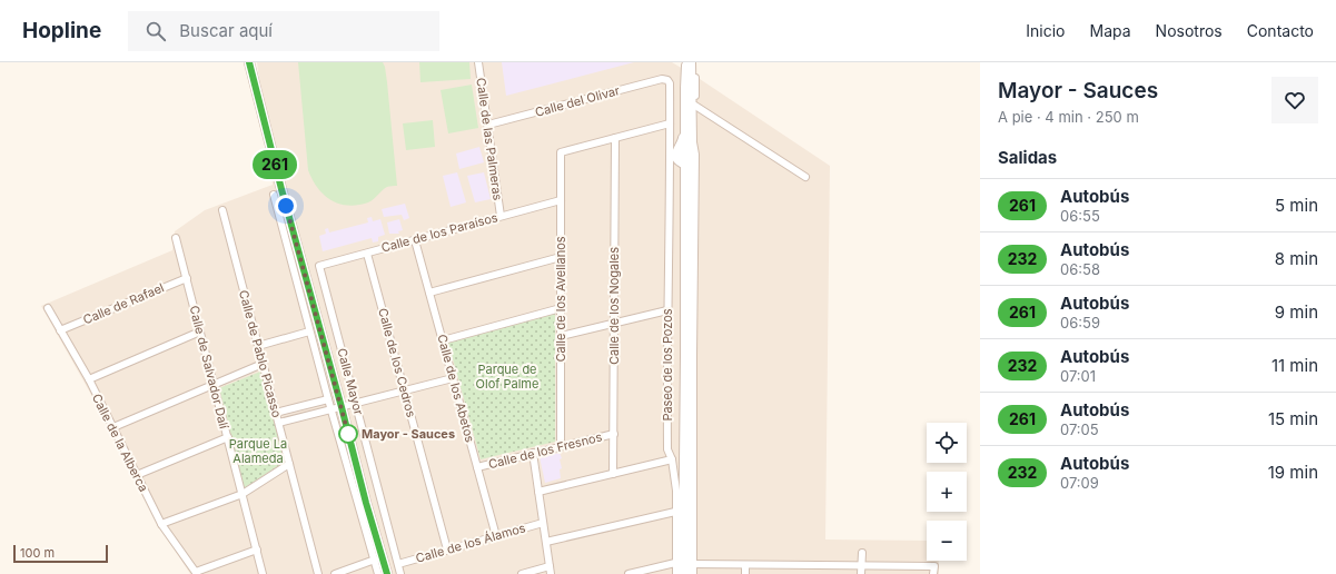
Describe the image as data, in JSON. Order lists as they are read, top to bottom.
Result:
{
  "streets": {
    "street": [
      "Calle del Olivar",
      "Calle de las Palmeras",
      "Calle de los Paraísos",
      "Calle de los Avellanos",
      "Calle de Rafael",
      "Calle de los Nogales",
      "Calle de Pablo Picasso",
      "Calle de los Cedros",
      "Paseo de los Pozos",
      "Calle de Salvador Dalí",
      "Calle Mayor",
      "Calle de los Abetos",
      "Calle de la Alberca",
      "Calle de los Fresnos",
      "Calle de los Álamos"
    ]
  },
  "crossings": [
    ["Calle del Olivar", "Calle de las Palmeras"],
    ["Calle del Olivar", "Paseo de los Pozos"],
    ["Calle de las Palmeras", "Calle de los Paraísos"],
    ["Calle de los Paraísos", "Calle de los Avellanos"],
    ["Calle de los Paraísos", "Calle de los Cedros"],
    ["Calle de los Paraísos", "Calle Mayor"],
    ["Calle de los Paraísos", "Calle de los Abetos"],
    ["Calle de los Avellanos", "Calle de los Nogales"],
    ["Calle de los Avellanos", "Calle de los Fresnos"],
    ["Calle de Rafael", "Calle de Salvador Dalí"],
    ["Calle de Rafael", "Calle de la Alberca"],
    ["Calle de los Nogales", "Calle de los Fresnos"],
    ["Calle de los Cedros", "Calle de los Álamos"],
    ["Calle Mayor", "Calle de los Álamos"],
    ["Calle de los Abetos", "Calle de los Fresnos"],
    ["Calle de los Abetos", "Calle de los Álamos"]
  ],
  "parks": ["Parque de Olof Palme", "Parque La Alameda"],
  "places": ["Mayor - Sauces"],
  "lines": ["bus line 261"],
  "scale_bar": "100 m",
  "page": {
    "header": "Hopline",
    "search": "Buscar aquí",
    "nav": [
      "Inicio",
      "Mapa",
      "Nosotros",
      "Contacto"
    ],
    "on_map": "261",
    "heading": [
      ["Mayor - Sauces", "A pie · 4 min · 250 m"],
      "Salidas"
    ],
    "list": [
      {
        "mark": "261",
        "name": "Autobús",
        "note": "06:55",
        "value": "5 min"
      },
      {
        "mark": "232",
        "name": "Autobús",
        "note": "06:58",
        "value": "8 min"
      },
      {
        "mark": "261",
        "name": "Autobús",
        "note": "06:59",
        "value": "9 min"
      },
      {
        "mark": "232",
        "name": "Autobús",
        "note": "07:01",
        "value": "11 min"
      },
      {
        "mark": "261",
        "name": "Autobús",
        "note": "07:05",
        "value": "15 min"
      },
      {
        "mark": "232",
        "name": "Autobús",
        "note": "07:09",
        "value": "19 min"
      }
    ],
    "map_buttons": ["+", "−"],
    "scale": "100 m"
  }
}
